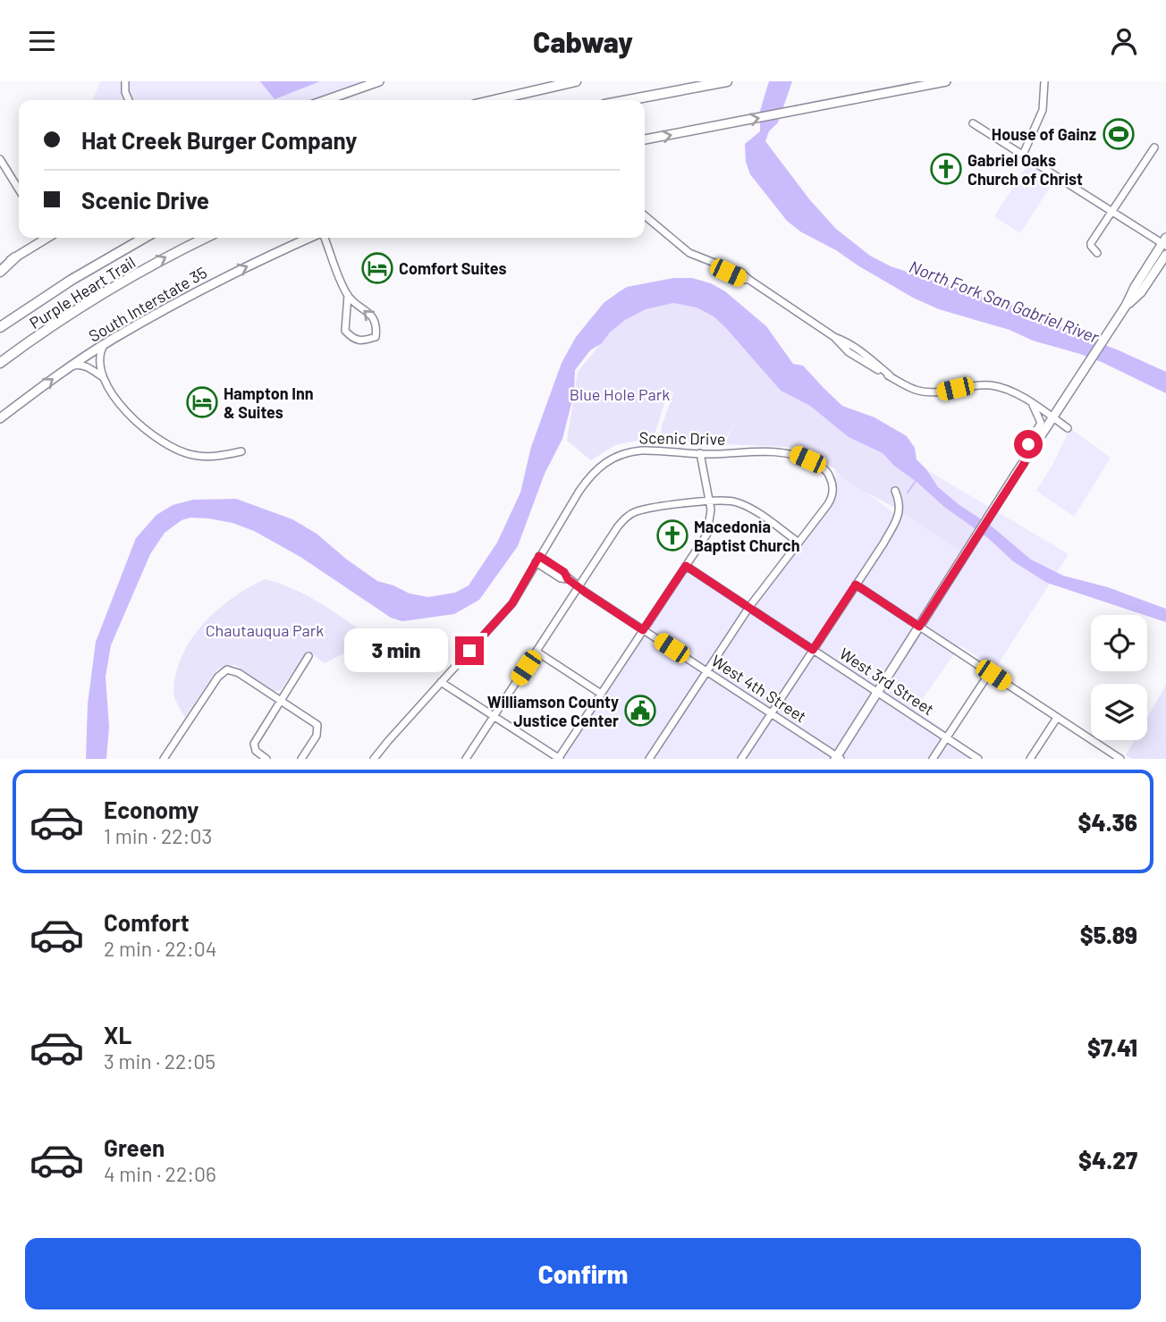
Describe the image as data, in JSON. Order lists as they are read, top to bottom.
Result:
{
  "streets": {
    "highway": ["Purple Heart Trail"],
    "main road": ["South Interstate 35"],
    "street": ["Scenic Drive", "West 3rd Street", "West 4th Street"]
  },
  "crossings": [
    ["Scenic Drive", "West 4th Street"]
  ],
  "one_way": ["South Interstate 35"],
  "water": ["North Fork San Gabriel River"],
  "parks": ["Blue Hole Park", "Chautauqua Park"],
  "places": {
    "sports": ["House of Gainz"],
    "church": ["Gabriel Oaks Church of Christ", "Macedonia Baptist Church"],
    "hotel": ["Comfort Suites", "Hampton Inn & Suites"],
    "public building": ["Williamson County Justice Center"]
  },
  "page": {
    "header": "Cabway",
    "banner": ["Hat Creek Burger Company", "Scenic Drive"],
    "bubble": "3 min",
    "list": [
      {
        "name": "Economy",
        "note": "1 min · 22:03",
        "value": "$4.36"
      },
      {
        "name": "Comfort",
        "note": "2 min · 22:04",
        "value": "$5.89"
      },
      {
        "name": "XL",
        "note": "3 min · 22:05",
        "value": "$7.41"
      },
      {
        "name": "Green",
        "note": "4 min · 22:06",
        "value": "$4.27"
      }
    ],
    "buttons": "Confirm"
  }
}
